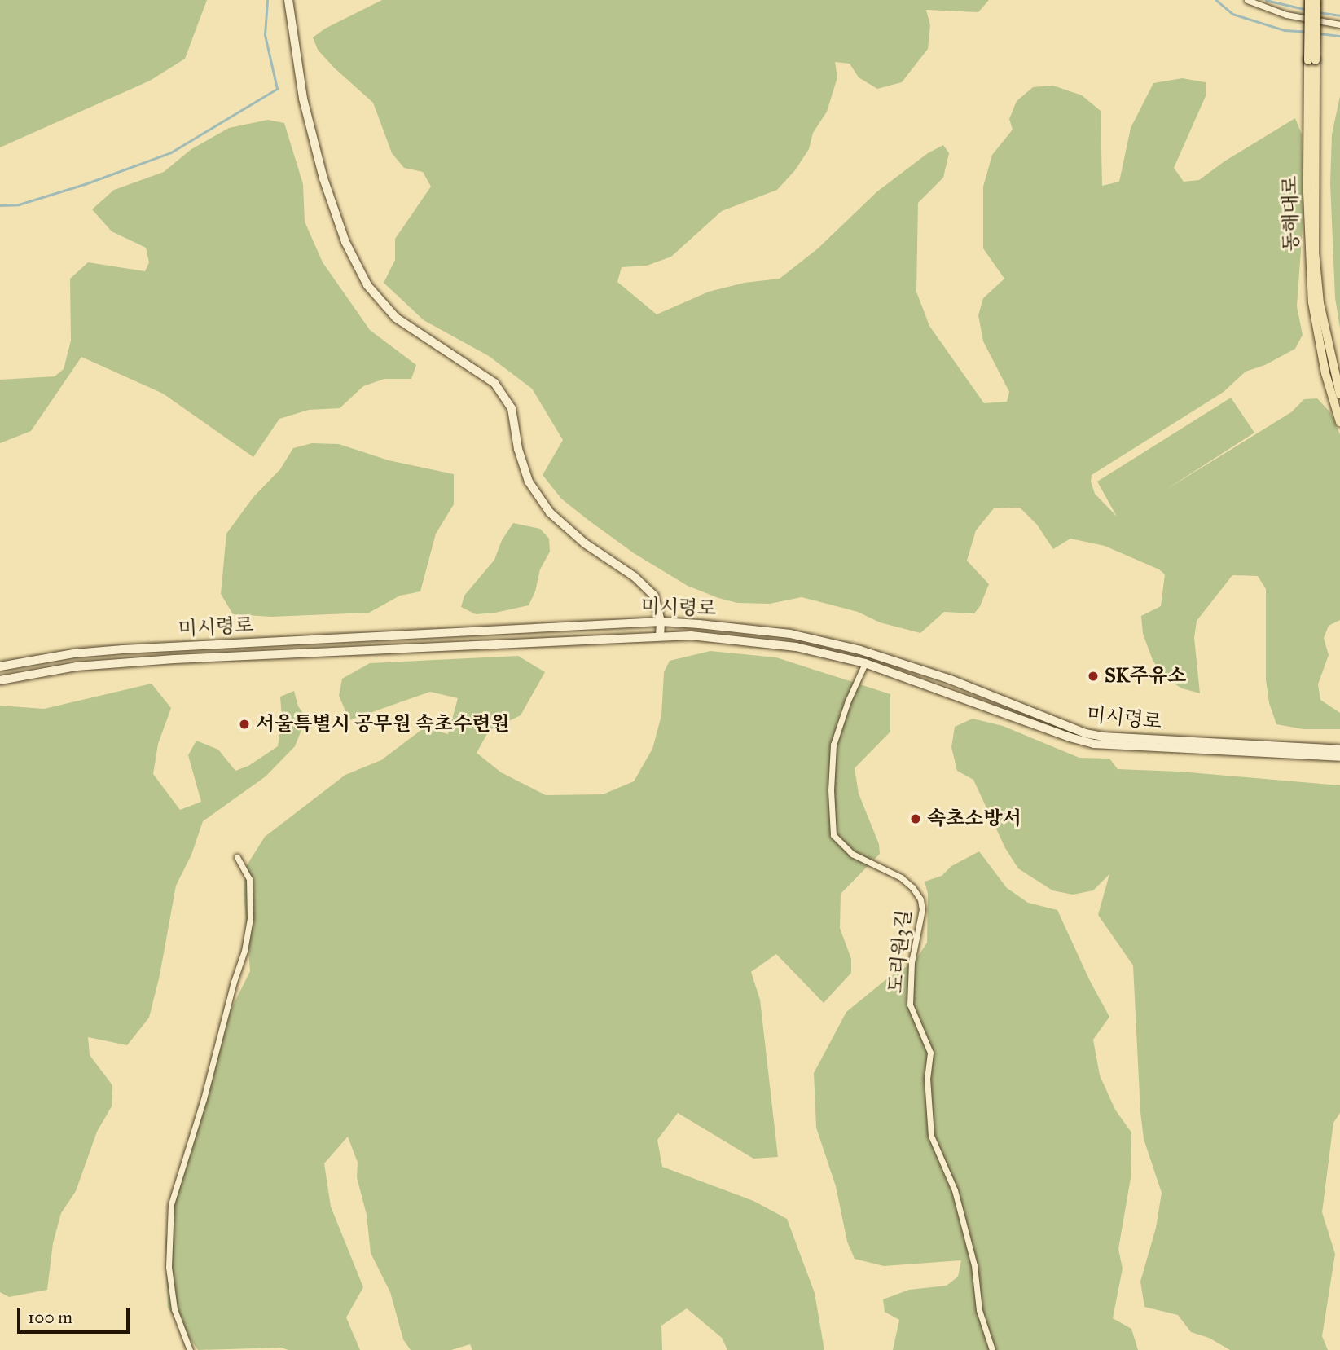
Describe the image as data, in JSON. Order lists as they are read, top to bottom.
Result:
{
  "streets": {
    "main road": ["동해대로", "미시령로"],
    "street": ["도리원3길"]
  },
  "crossings": [
    ["미시령로", "도리원3길"]
  ],
  "places": ["SK주유소", "서울특별시 공무원 속초수련원", "속초소방서"],
  "scale_bar": "100 m"
}
